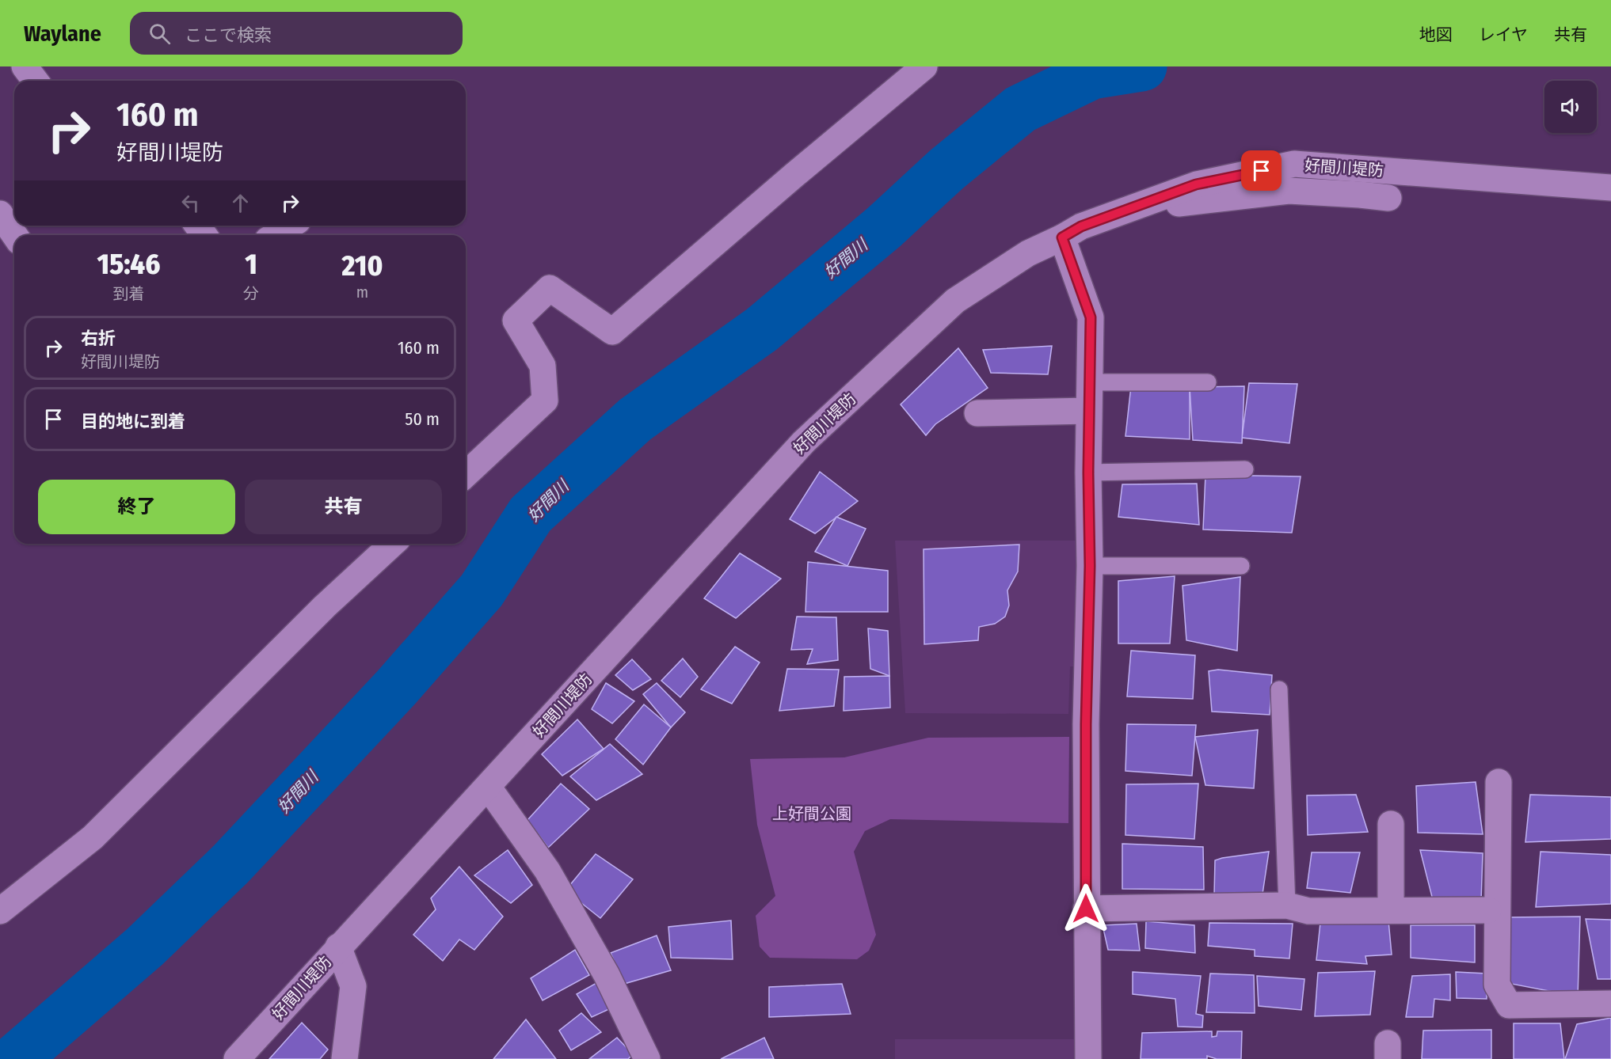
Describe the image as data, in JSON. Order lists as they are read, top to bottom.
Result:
{
  "streets": {
    "street": ["好間川堤防"]
  },
  "water": ["好間川"],
  "parks": ["上好間公園"],
  "page": {
    "header": "Waylane",
    "search": "ここで検索",
    "nav": ["地図", "レイヤ", "共有"],
    "turn": ["160 m", "好間川堤防"],
    "eta": [
      "15:46",
      "到着",
      "1",
      "分",
      "210",
      "m"
    ],
    "list": [
      {
        "name": "右折",
        "note": "好間川堤防",
        "value": "160 m"
      },
      {
        "name": "目的地に到着",
        "value": "50 m"
      }
    ],
    "buttons": ["終了", "共有"]
  }
}
